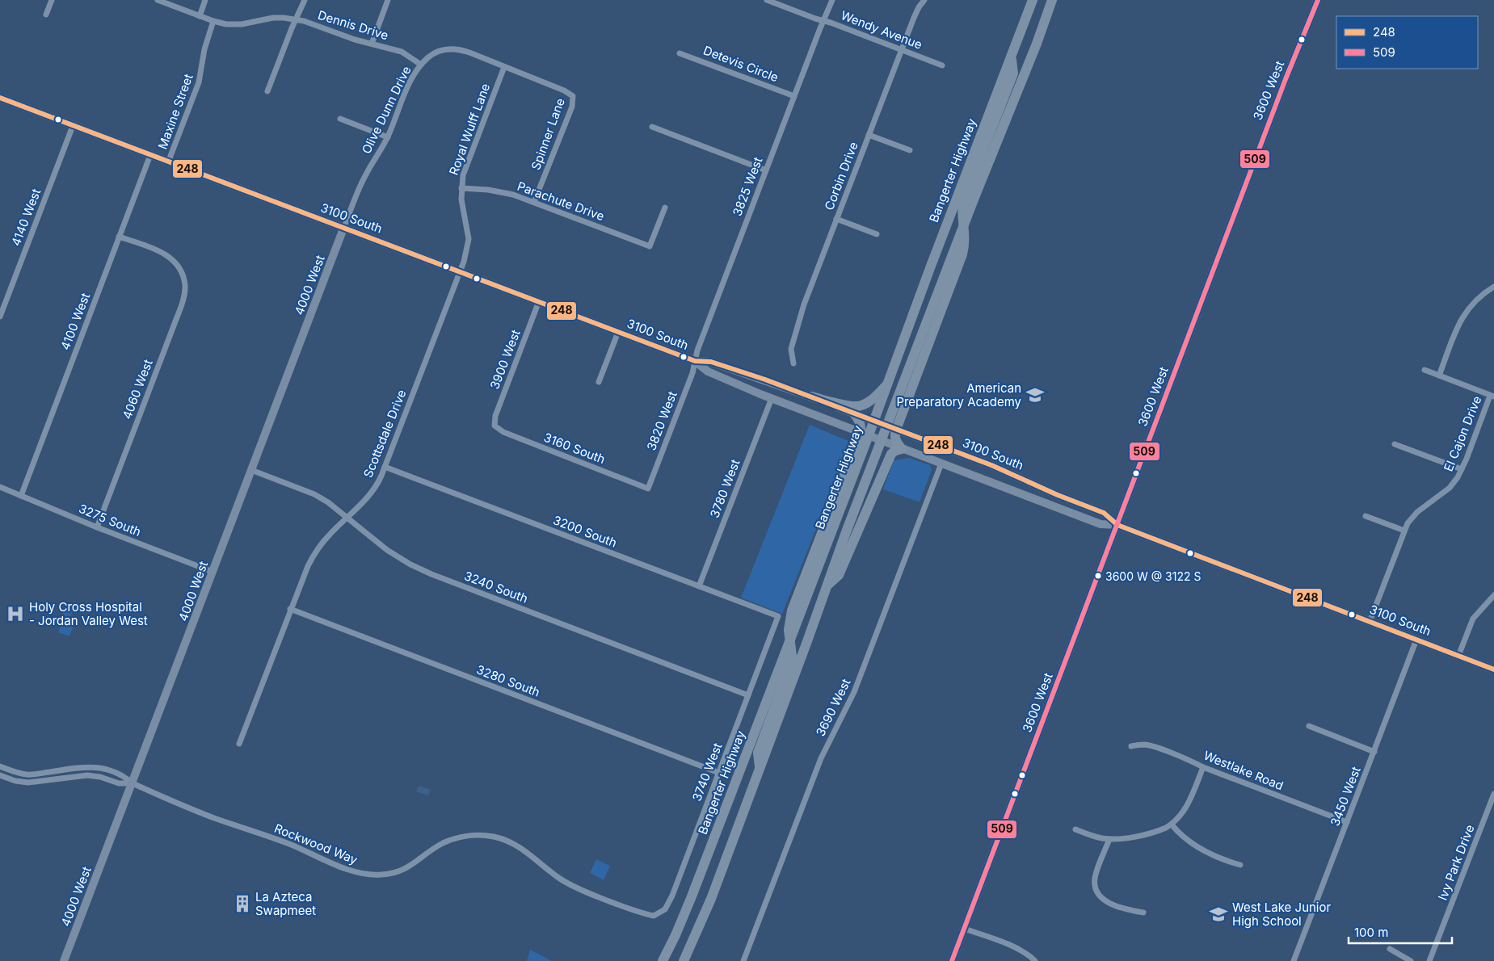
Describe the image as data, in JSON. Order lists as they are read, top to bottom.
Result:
{
  "streets": {
    "highway": ["Bangerter Highway"],
    "main road": ["3600 West", "3100 South", "4000 West"],
    "street": [
      "Dennis Drive",
      "Wendy Avenue",
      "Detevis Circle",
      "Olive Dunn Drive",
      "Maxine Street",
      "Royal Wulff Lane",
      "Spinner Lane",
      "Corbin Drive",
      "3825 West",
      "Parachute Drive",
      "4140 West",
      "4100 West",
      "3900 West",
      "4060 West",
      "3820 West",
      "Scottsdale Drive",
      "El Cajon Drive",
      "3160 South",
      "3780 West",
      "3275 South",
      "3200 South",
      "3240 South",
      "3280 South",
      "3690 West",
      "Westlake Road",
      "3740 West",
      "3450 West",
      "Rockwood Way",
      "Ivy Park Drive"
    ]
  },
  "crossings": [
    ["Dennis Drive", "Olive Dunn Drive"],
    ["Dennis Drive", "Maxine Street"],
    ["Wendy Avenue", "Corbin Drive"],
    ["Wendy Avenue", "3825 West"],
    ["Detevis Circle", "3825 West"],
    ["3600 West", "3100 South"],
    ["Olive Dunn Drive", "Royal Wulff Lane"],
    ["Olive Dunn Drive", "Spinner Lane"],
    ["Olive Dunn Drive", "3100 South"],
    ["Olive Dunn Drive", "4000 West"],
    ["Maxine Street", "3100 South"],
    ["Royal Wulff Lane", "Parachute Drive"],
    ["Royal Wulff Lane", "3100 South"],
    ["Royal Wulff Lane", "Scottsdale Drive"],
    ["Spinner Lane", "Parachute Drive"],
    ["Bangerter Highway", "3100 South"],
    ["3825 West", "3100 South"],
    ["3825 West", "3820 West"],
    ["4140 West", "3100 South"],
    ["3100 South", "4000 West"],
    ["3100 South", "4100 West"],
    ["3100 South", "3900 West"],
    ["3100 South", "3820 West"],
    ["3100 South", "Scottsdale Drive"],
    ["3100 South", "El Cajon Drive"],
    ["3100 South", "3780 West"],
    ["3100 South", "3690 West"],
    ["3100 South", "3450 West"],
    ["4000 West", "3275 South"],
    ["4000 West", "3240 South"],
    ["4000 West", "Rockwood Way"],
    ["4100 West", "4060 West"],
    ["4100 West", "3275 South"],
    ["3900 West", "3160 South"],
    ["4060 West", "3275 South"],
    ["3820 West", "3160 South"],
    ["Scottsdale Drive", "3200 South"],
    ["Scottsdale Drive", "3240 South"],
    ["Scottsdale Drive", "3280 South"],
    ["3780 West", "3200 South"],
    ["3200 South", "3740 West"],
    ["3240 South", "3740 West"],
    ["3280 South", "3740 West"],
    ["Westlake Road", "3450 West"],
    ["3740 West", "Rockwood Way"]
  ],
  "places": {
    "school or university": ["American Preparatory Academy", "West Lake Junior High School"],
    "other": ["3600 W @ 3122 S"],
    "hospital": ["Holy Cross Hospital - Jordan Valley West"],
    "building": ["La Azteca Swapmeet"]
  },
  "lines": ["transit line 509", "transit line 248"],
  "legend": ["248", "509"],
  "scale_bar": "100 m"
}
